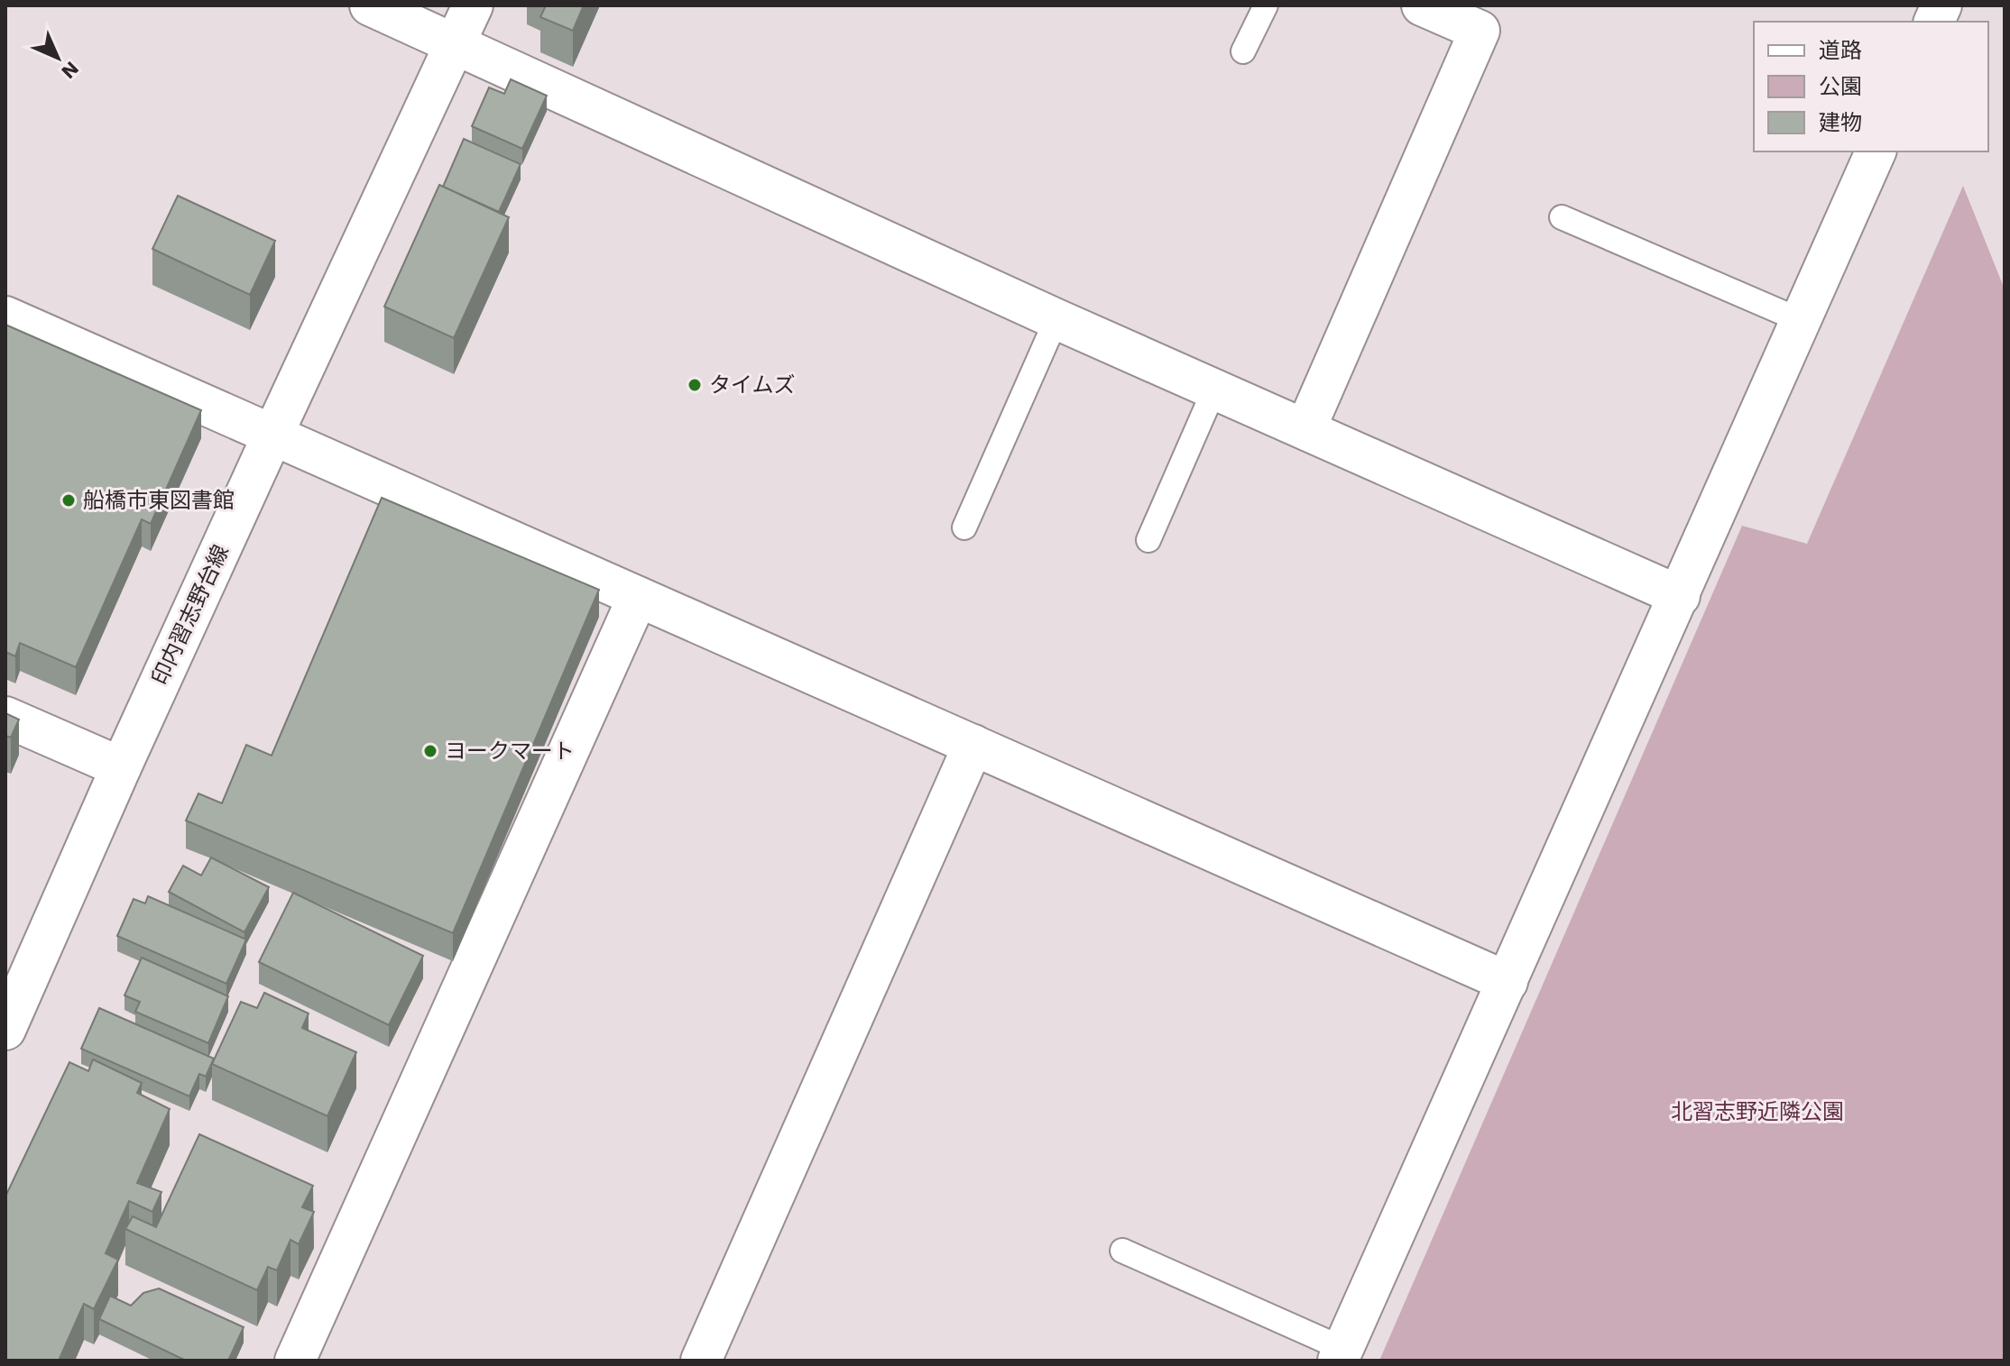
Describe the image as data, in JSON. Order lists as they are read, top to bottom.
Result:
{
  "streets": {
    "street": ["印内習志野台線"]
  },
  "parks": ["北習志野近隣公園"],
  "places": ["タイムズ", "船橋市東図書館", "ヨークマート"],
  "legend": ["道路", "公園", "建物"],
  "north": "bottom right"
}
